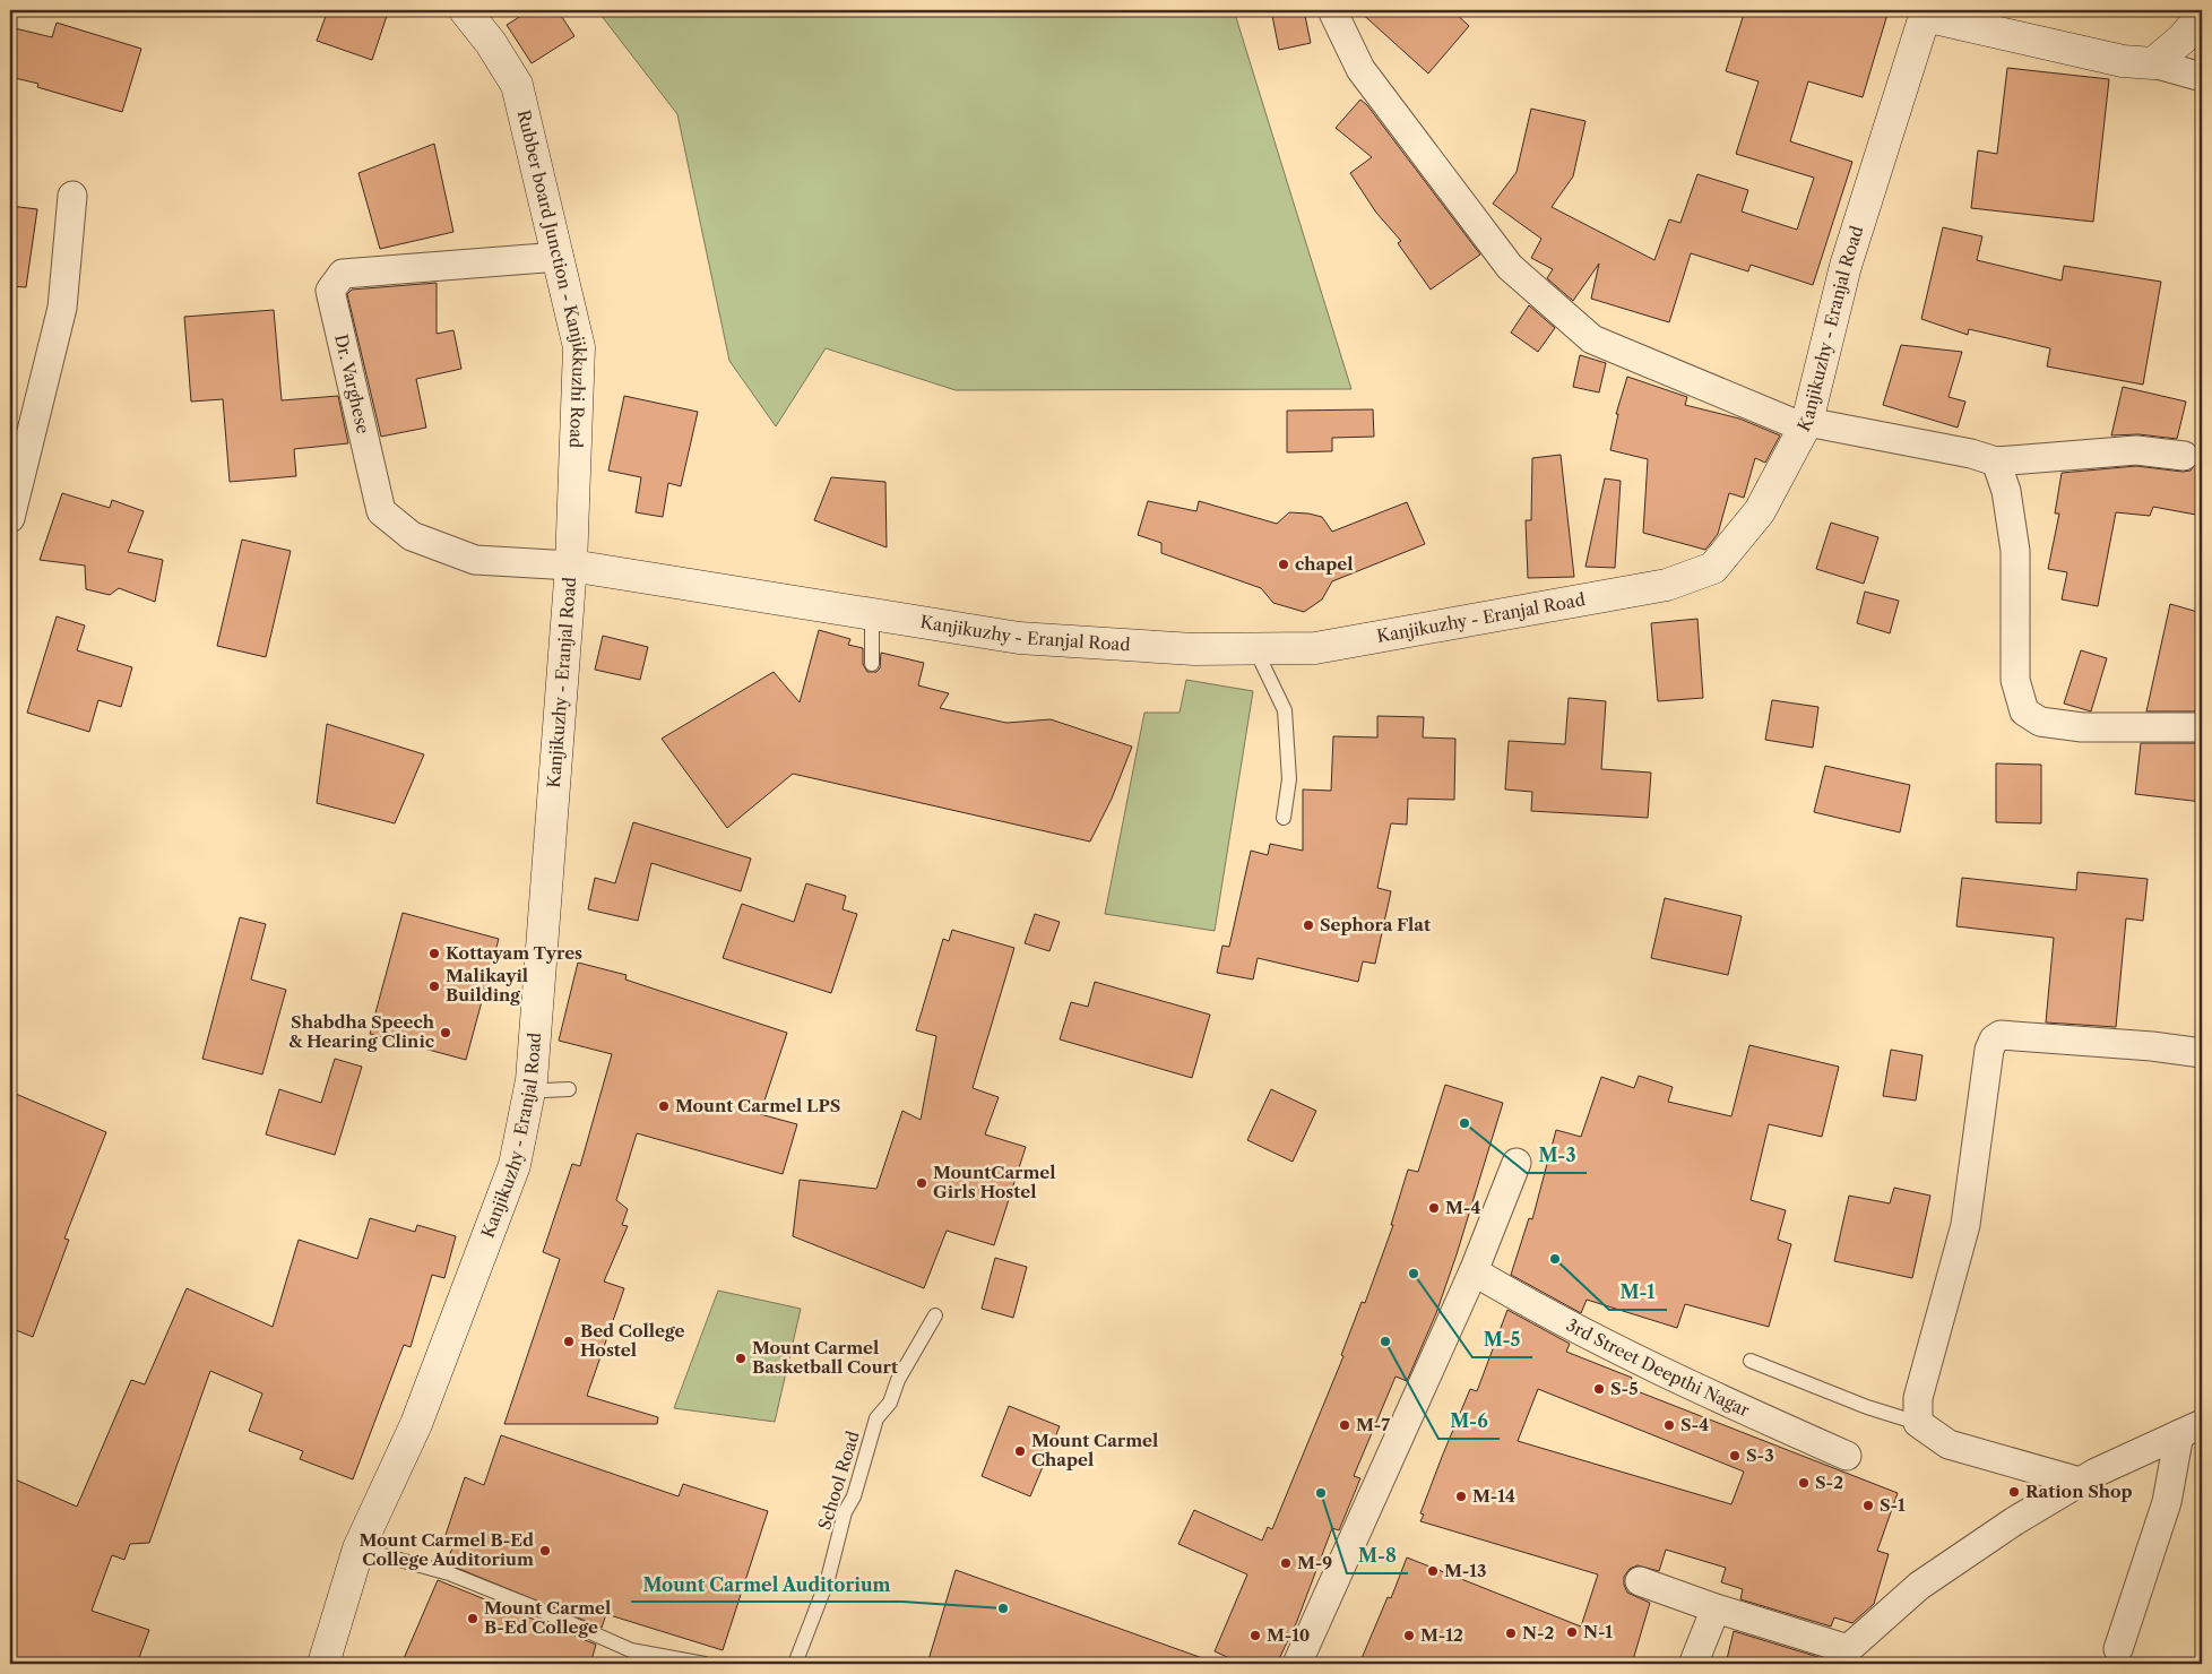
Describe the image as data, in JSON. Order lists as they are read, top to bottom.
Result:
{
  "streets": {
    "main road": ["Rubber board Junction - Kanjikkuzhi Road", "Kanjikuzhy - Eranjal Road"],
    "street": ["Dr. Varghese", "3rd Street Deepthi Nagar"],
    "lane": ["School Road"]
  },
  "crossings": [
    ["Rubber board Junction - Kanjikkuzhi Road", "Kanjikuzhy - Eranjal Road"],
    ["Rubber board Junction - Kanjikkuzhi Road", "Dr. Varghese"],
    ["Kanjikuzhy - Eranjal Road", "Dr. Varghese"]
  ],
  "places": [
    "chapel",
    "Sephora Flat",
    "Kottayam Tyres",
    "Malikayil Building",
    "Shabdha Speech & Hearing Clinic",
    "Mount Carmel LPS",
    "M-3",
    "MountCarmel Girls Hostel",
    "M-4",
    "M-1",
    "M-5",
    "Bed College Hostel",
    "M-6",
    "Mount Carmel Basketball Court",
    "S-5",
    "M-7",
    "S-4",
    "Mount Carmel Chapel",
    "S-3",
    "S-2",
    "Ration Shop",
    "M-8",
    "M-14",
    "S-1",
    "Mount Carmel B-Ed College Auditorium",
    "M-9",
    "M-13",
    "Mount Carmel Auditorium",
    "Mount Carmel B-Ed College",
    "N-1",
    "N-2",
    "M-10",
    "M-12"
  ]
}
